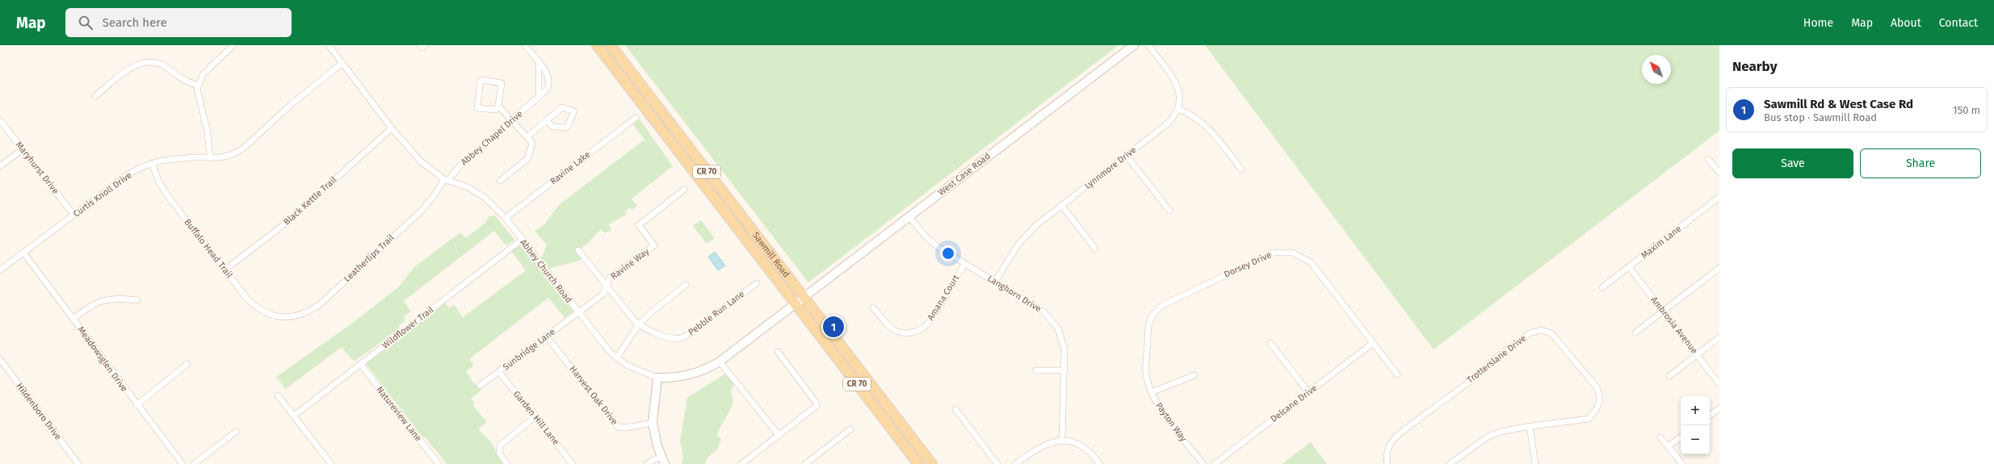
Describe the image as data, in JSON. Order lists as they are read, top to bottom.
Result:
{
  "streets": {
    "main road": [
      "CR 70",
      "West Case Road",
      "Sawmill Road",
      "Abbey Church Road"
    ],
    "street": [
      "Abbey Chapel Drive",
      "Maryhurst Drive",
      "Ravine Lake",
      "Lynnmore Drive",
      "Curtis Knoll Drive",
      "Black Kettle Trail",
      "Maxim Lane",
      "Buffalo Head Trail",
      "Leatherlips Trail",
      "Ravine Way",
      "Dorsey Drive",
      "Langhorn Drive",
      "Amana Court",
      "Pebble Run Lane",
      "Ambrosia Avenue",
      "Wildflower Trail",
      "Sunbridge Lane",
      "Meadowsglen Drive",
      "Trotterslane Drive",
      "Harvest Oak Drive",
      "Delcane Drive",
      "Hildenboro Drive",
      "Natureview Lane",
      "Garden Hill Lane",
      "Payton Way"
    ]
  },
  "crossings": [
    ["Abbey Chapel Drive", "Leatherlips Trail"],
    ["Abbey Chapel Drive", "Abbey Church Road"],
    ["Maryhurst Drive", "Curtis Knoll Drive"],
    ["Ravine Lake", "Abbey Church Road"],
    ["Lynnmore Drive", "Langhorn Drive"],
    ["West Case Road", "Sawmill Road"],
    ["West Case Road", "Abbey Church Road"],
    ["West Case Road", "Langhorn Drive"],
    ["Curtis Knoll Drive", "Buffalo Head Trail"],
    ["Curtis Knoll Drive", "Abbey Church Road"],
    ["Curtis Knoll Drive", "Meadowsglen Drive"],
    ["Black Kettle Trail", "Buffalo Head Trail"],
    ["Black Kettle Trail", "Abbey Church Road"],
    ["Maxim Lane", "Ambrosia Avenue"],
    ["Buffalo Head Trail", "Leatherlips Trail"],
    ["Sawmill Road", "Abbey Church Road"],
    ["Leatherlips Trail", "Abbey Church Road"],
    ["Ravine Way", "Abbey Church Road"],
    ["Ravine Way", "Pebble Run Lane"],
    ["Ravine Way", "Sunbridge Lane"],
    ["Dorsey Drive", "Delcane Drive"],
    ["Dorsey Drive", "Payton Way"],
    ["Abbey Church Road", "Wildflower Trail"],
    ["Abbey Church Road", "Sunbridge Lane"],
    ["Langhorn Drive", "Amana Court"],
    ["Wildflower Trail", "Natureview Lane"],
    ["Sunbridge Lane", "Harvest Oak Drive"],
    ["Sunbridge Lane", "Garden Hill Lane"]
  ],
  "north": "top left",
  "page": {
    "header": "Map",
    "search": "Search here",
    "nav": [
      "Home",
      "Map",
      "About",
      "Contact"
    ],
    "heading": "Nearby",
    "list": [
      {
        "mark": "1",
        "name": "Sawmill Rd & West Case Rd",
        "note": "Bus stop · Sawmill Road",
        "value": "150 m"
      }
    ],
    "buttons": ["Save", "Share"],
    "pins": "1",
    "map_buttons": ["+", "−"]
  }
}
